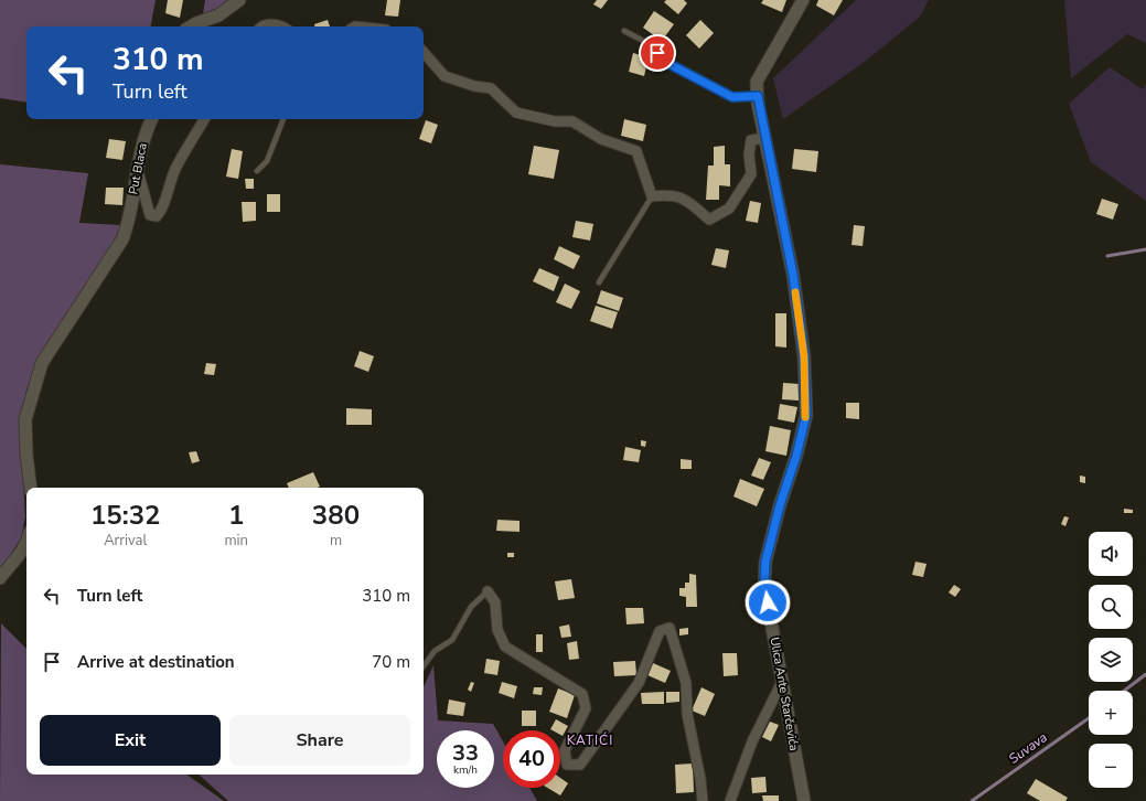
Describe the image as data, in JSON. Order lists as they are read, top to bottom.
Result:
{
  "streets": {
    "street": ["Put Blaca", "Ulica Ante Starčevića"]
  },
  "districts": ["KATIĆI"],
  "water": ["Suvava"],
  "page": {
    "turn": ["310 m", "Turn left"],
    "eta": [
      "15:32",
      "Arrival",
      "1",
      "min",
      "380",
      "m"
    ],
    "map_buttons": ["+", "−"],
    "list": [
      {
        "name": "Turn left",
        "value": "310 m"
      },
      {
        "name": "Arrive at destination",
        "value": "70 m"
      }
    ],
    "buttons": ["Exit", "Share"],
    "speed": "33 km/h",
    "limit": "40"
  }
}
